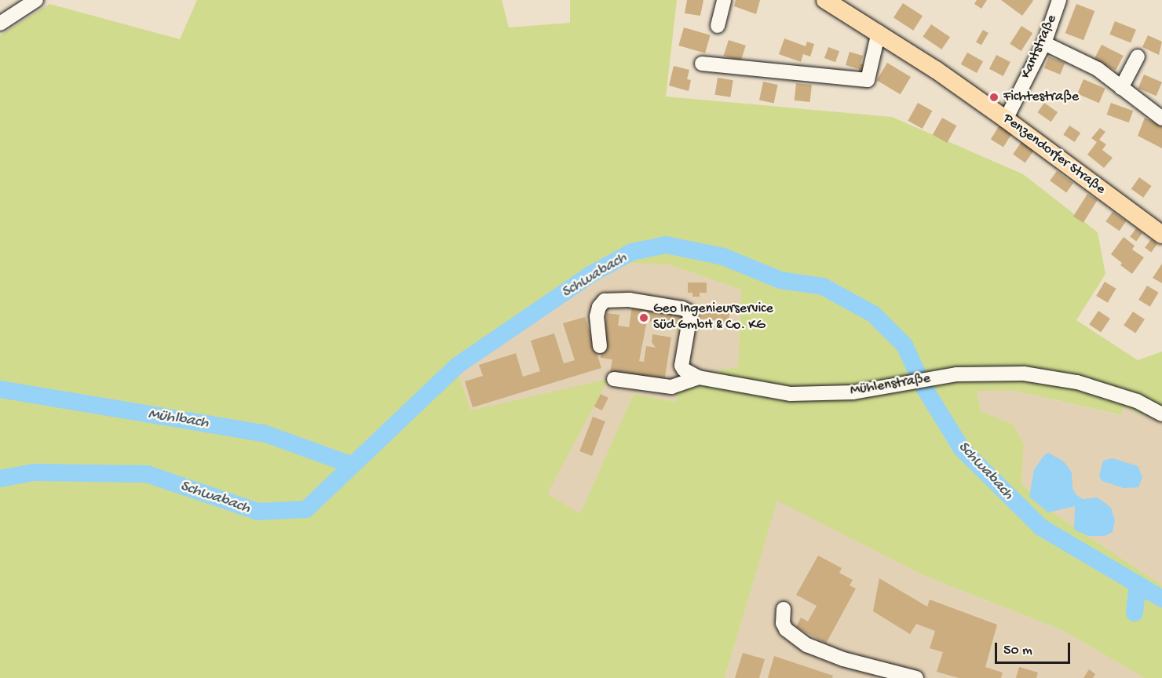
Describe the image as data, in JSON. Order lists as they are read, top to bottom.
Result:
{
  "streets": {
    "main road": ["Penzendorfer Straße"],
    "street": ["Kantstraße", "Mühlenstraße"]
  },
  "crossings": [
    ["Kantstraße", "Penzendorfer Straße"]
  ],
  "water": ["Schwabach", "Mühlbach"],
  "places": ["Fichtestraße", "Geo Ingenieurservice Süd GmbH & Co. KG"],
  "scale_bar": "50 m"
}
